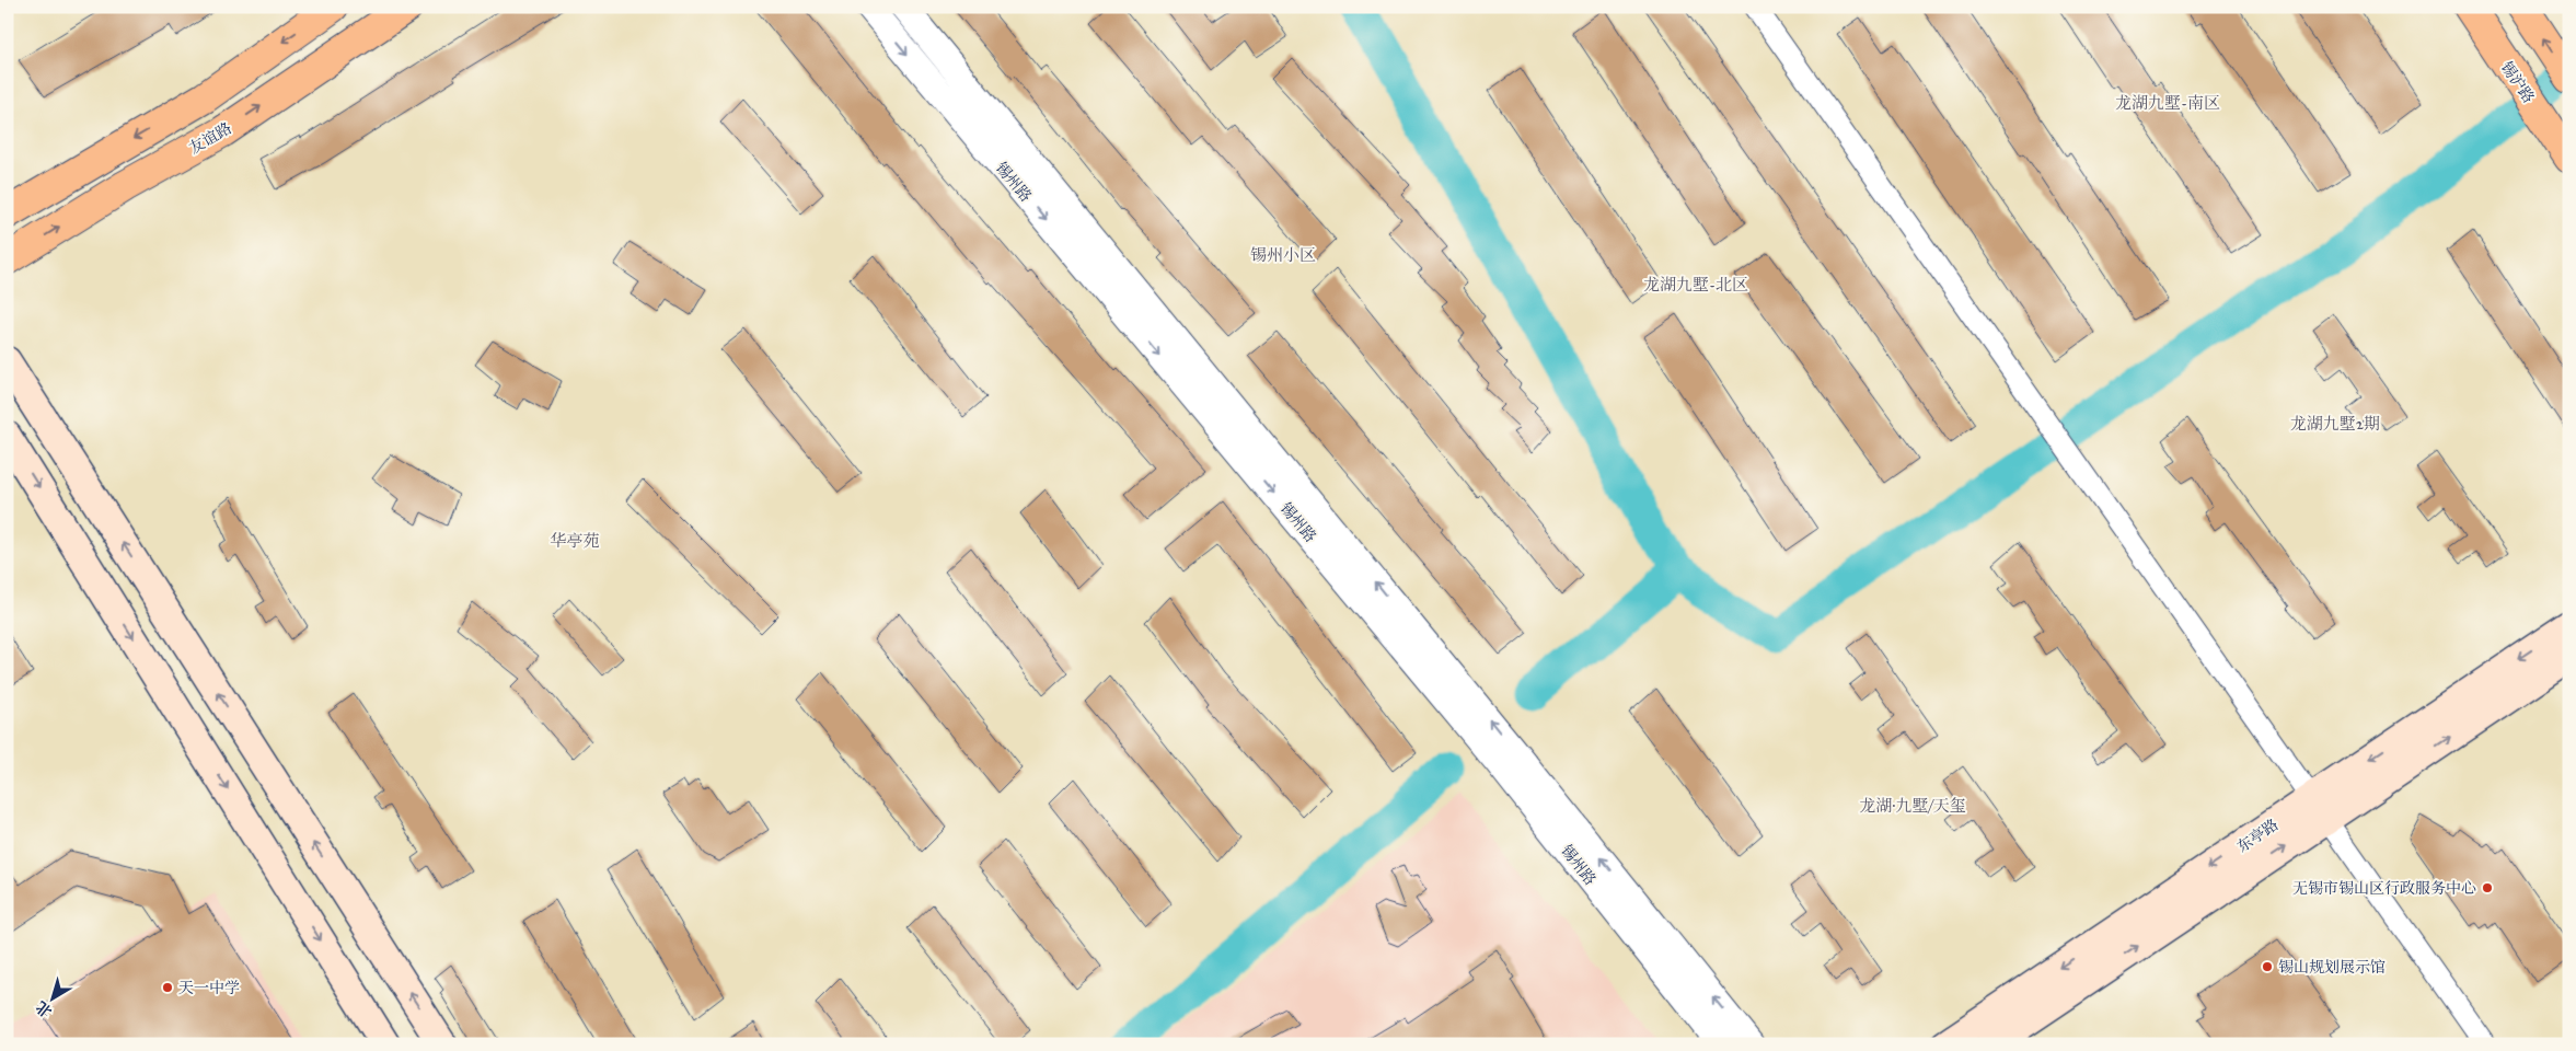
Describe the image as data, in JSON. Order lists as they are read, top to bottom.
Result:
{
  "streets": {
    "main road": ["锡沪路", "友谊路", "东亭路"],
    "street": ["锡州路"]
  },
  "districts": [
    "龙湖九墅-南区",
    "锡州小区",
    "龙湖九墅-北区",
    "龙湖九墅2期",
    "华亭苑",
    "龙湖·九墅/天玺"
  ],
  "places": ["无锡市锡山区行政服务中心", "锡山规划展示馆", "天一中学"],
  "north": "bottom left"
}
